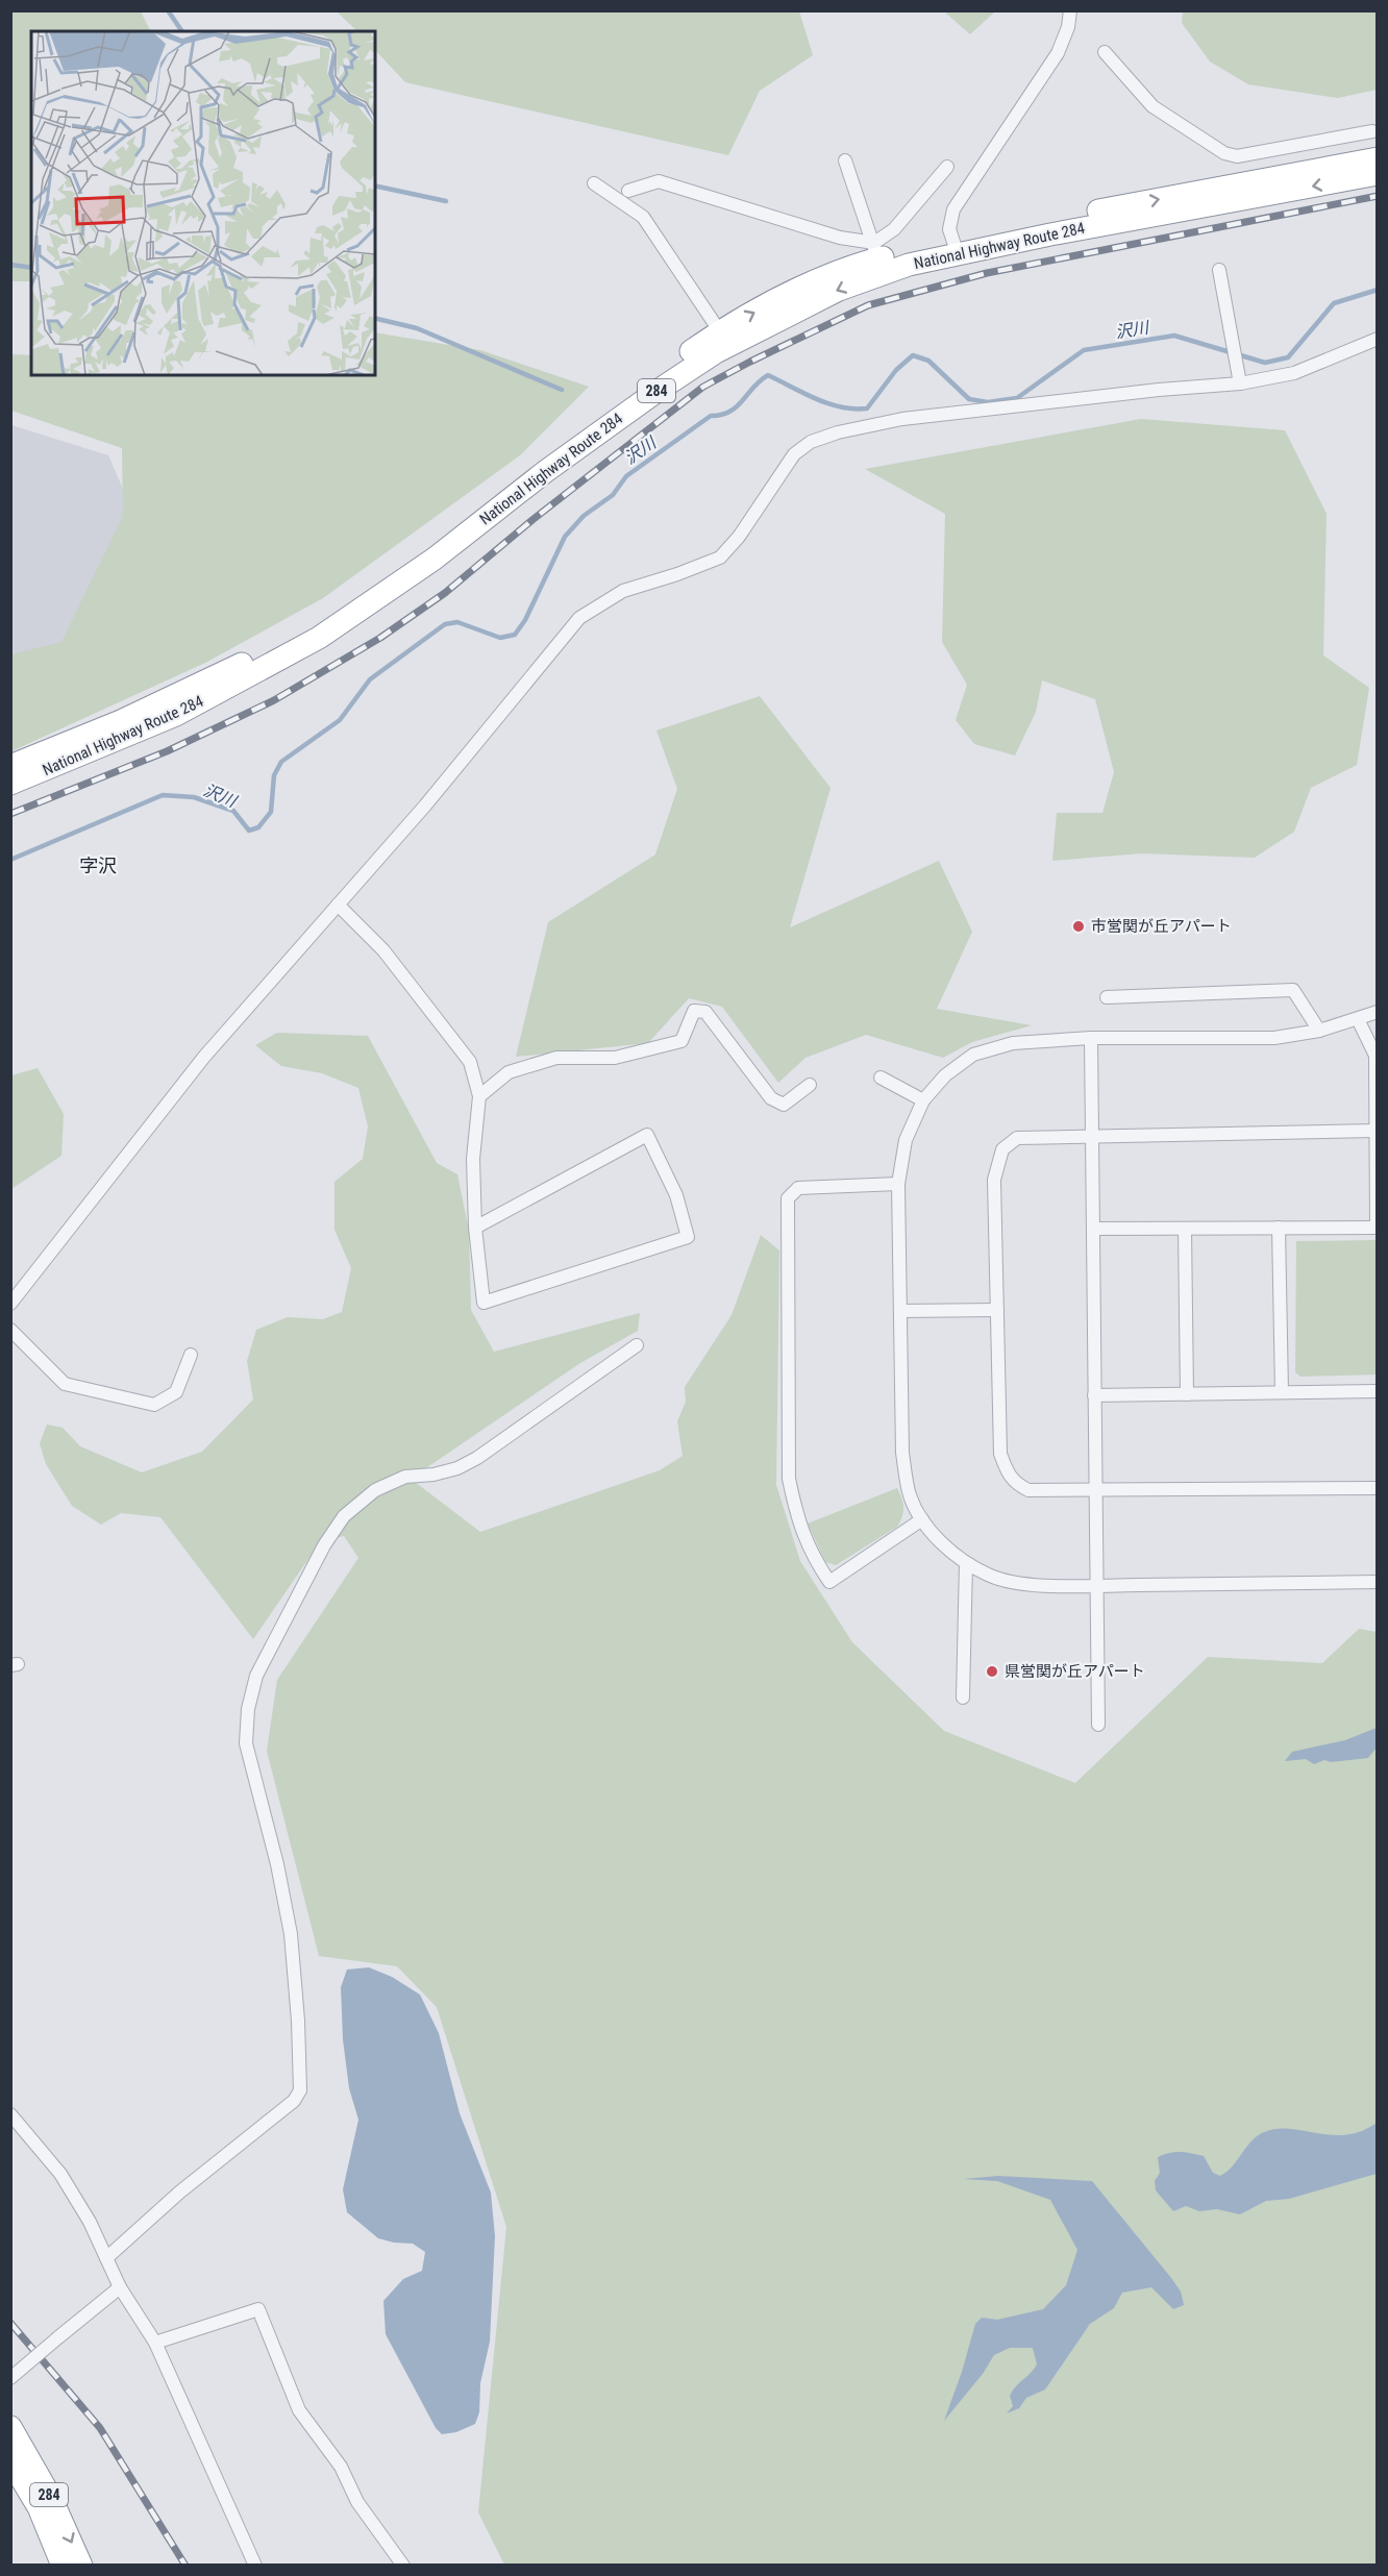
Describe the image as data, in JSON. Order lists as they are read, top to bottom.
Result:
{
  "streets": {
    "highway": ["National Highway Route 284", "284"]
  },
  "districts": ["字沢"],
  "water": ["沢川"],
  "places": ["市営関が丘アパート", "県営関が丘アパート"]
}
